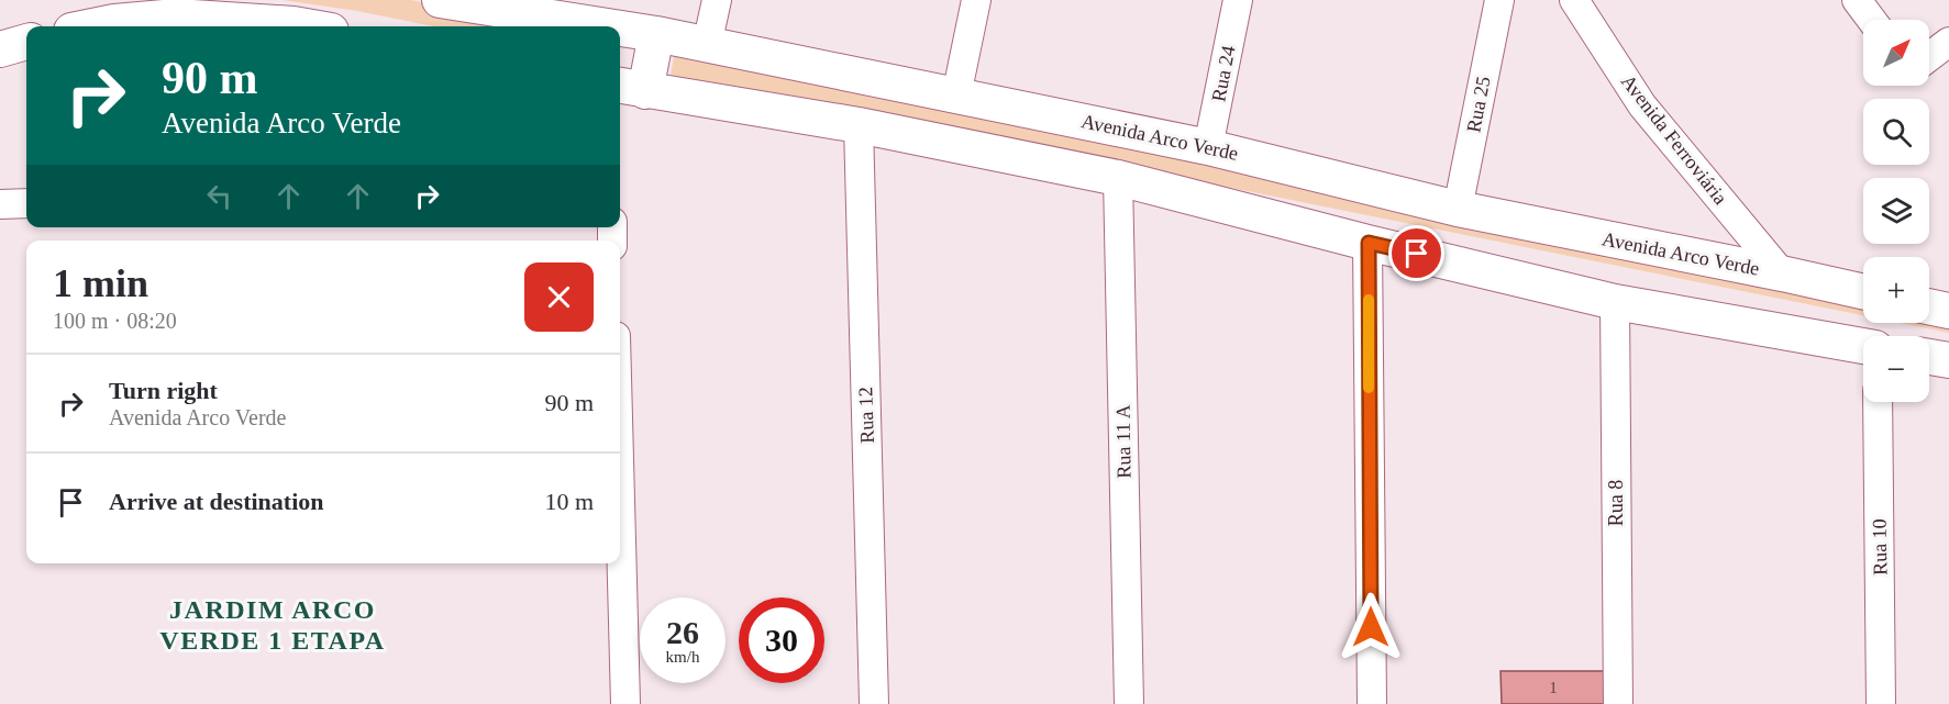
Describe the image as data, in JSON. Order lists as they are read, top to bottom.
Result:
{
  "streets": {
    "street": [
      "Rua 24",
      "Rua 25",
      "Avenida Arco Verde",
      "Avenida Ferroviária",
      "Rua 12",
      "Rua 11 A",
      "Rua 8",
      "Rua 10"
    ]
  },
  "crossings": [
    ["Rua 24", "Avenida Arco Verde"],
    ["Rua 25", "Avenida Arco Verde"],
    ["Avenida Arco Verde", "Avenida Ferroviária"]
  ],
  "districts": ["JARDIM ARCO VERDE 1 ETAPA"],
  "house_numbers": ["1"],
  "north": "top right",
  "page": {
    "map_buttons": ["+", "−"],
    "turn": ["90 m", "Avenida Arco Verde"],
    "heading": ["1 min", "100 m · 08:20"],
    "list": [
      {
        "name": "Turn right",
        "note": "Avenida Arco Verde",
        "value": "90 m"
      },
      {
        "name": "Arrive at destination",
        "value": "10 m"
      }
    ],
    "speed": "26 km/h",
    "limit": "30"
  }
}
